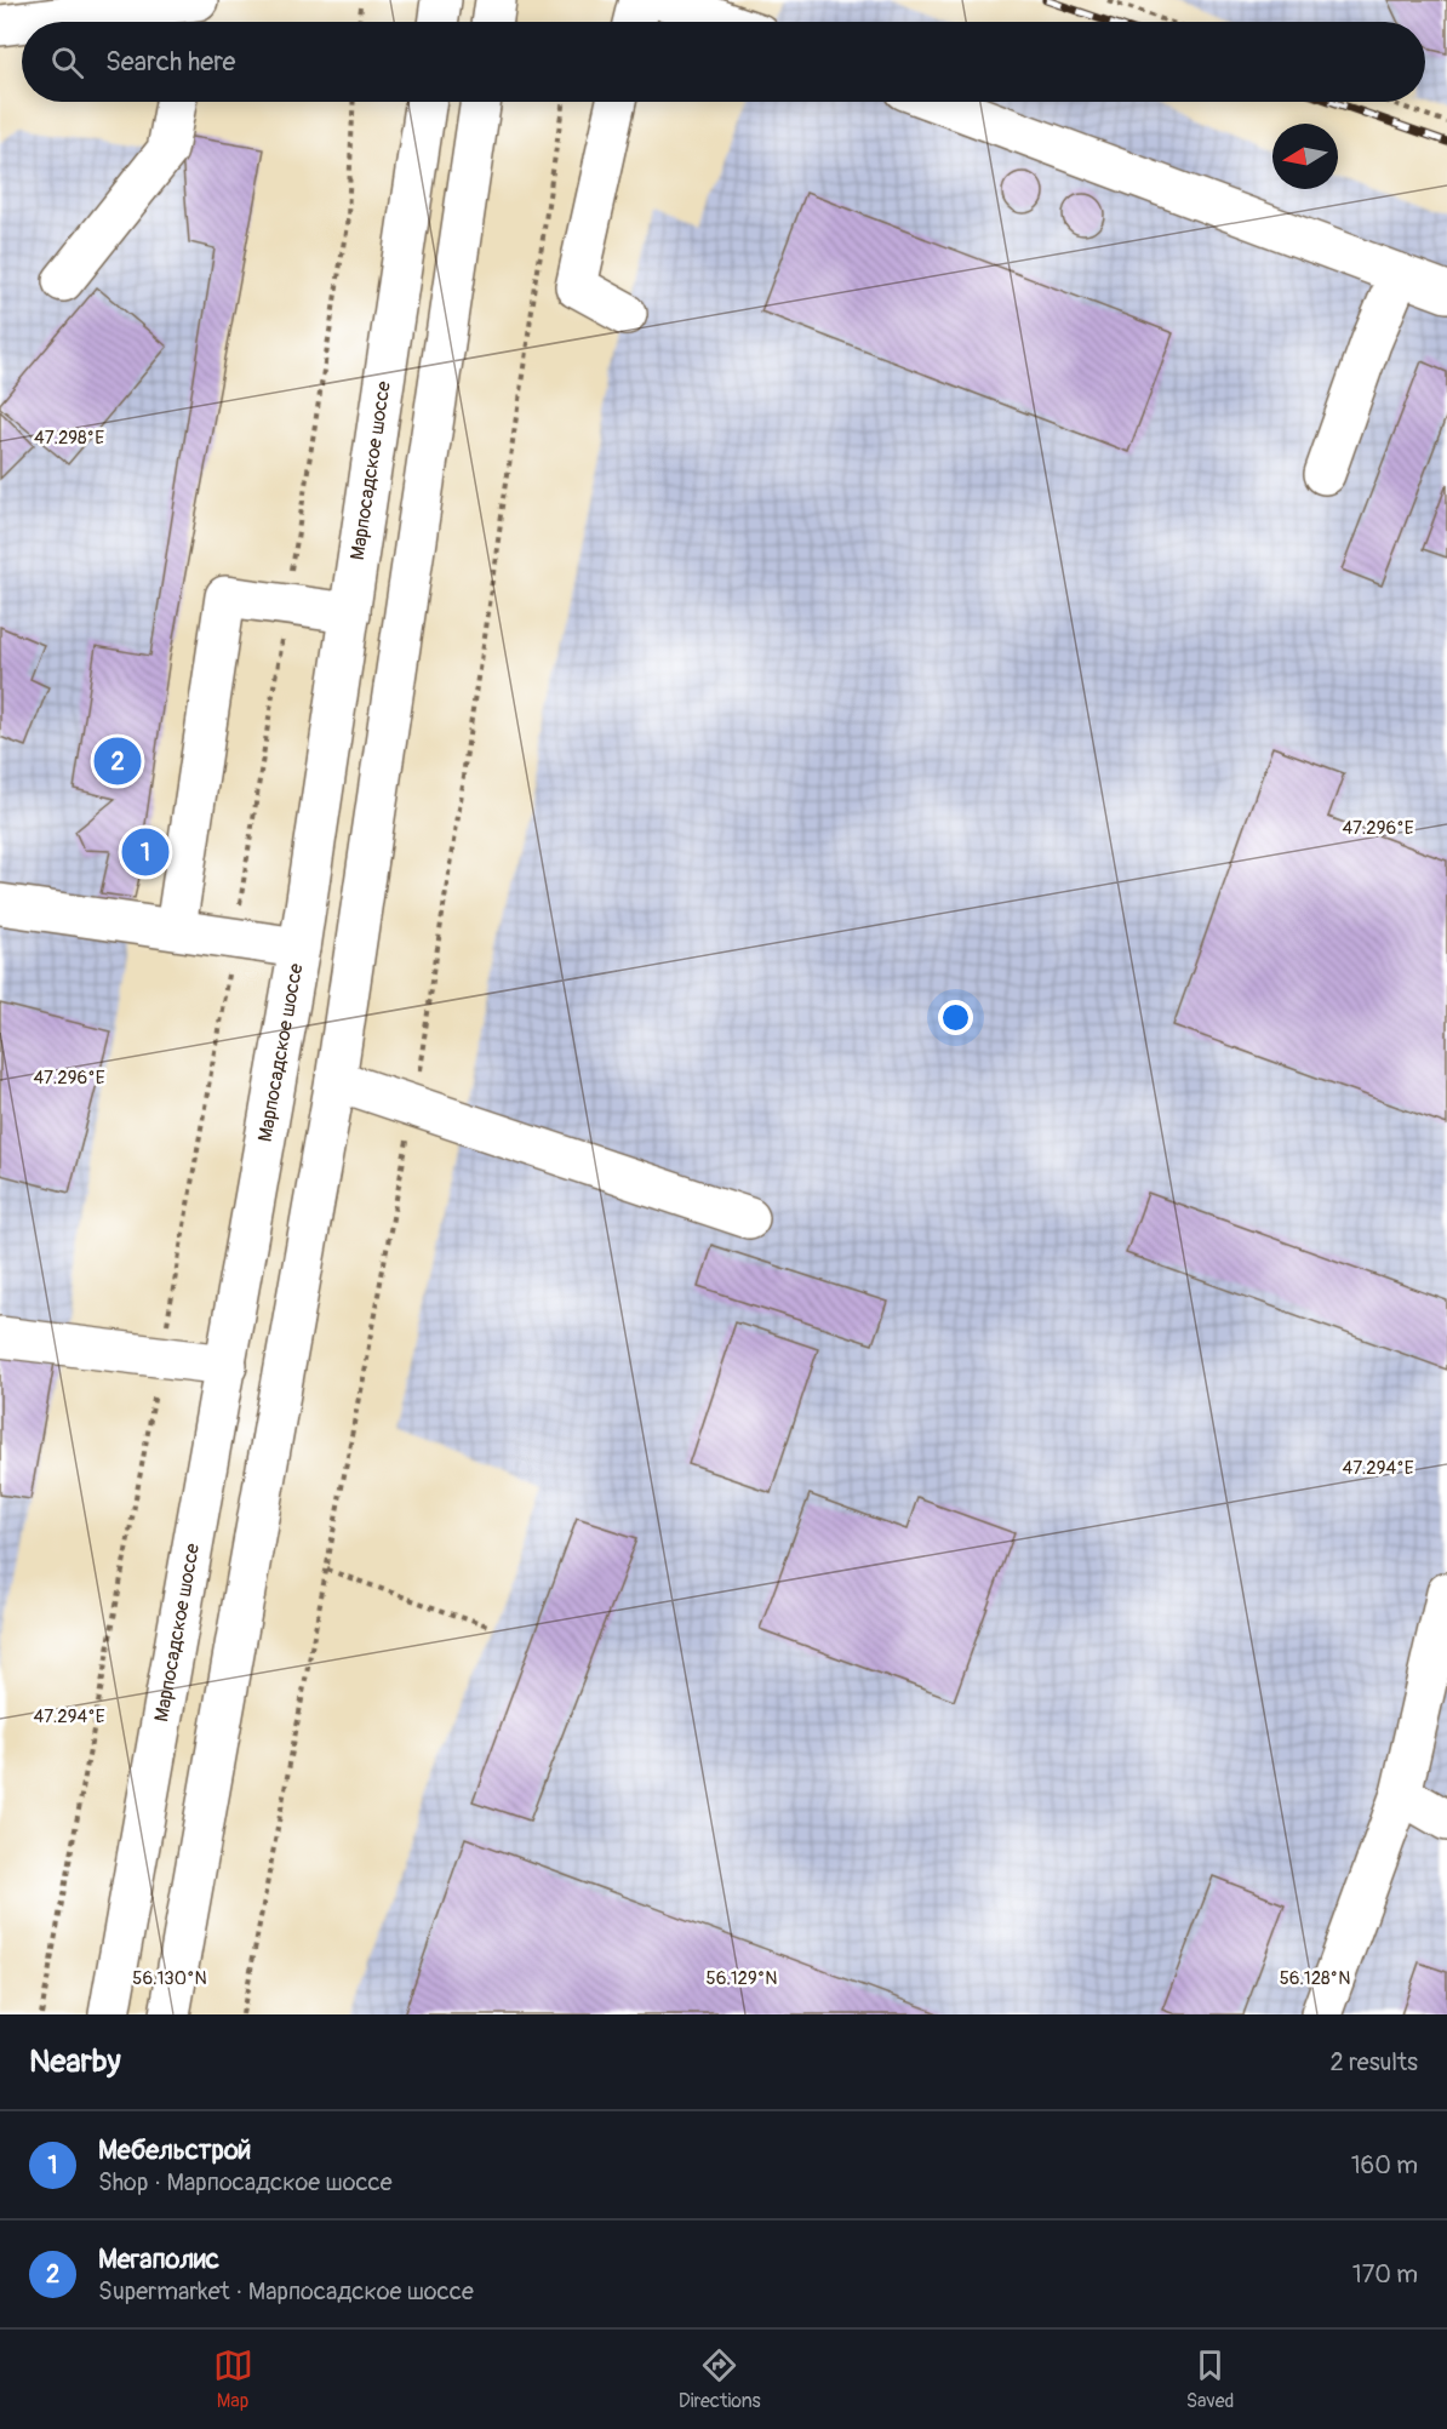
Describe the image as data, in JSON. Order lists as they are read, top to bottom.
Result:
{
  "streets": {
    "main road": ["Марпосадское шоссе"]
  },
  "north": "left",
  "page": {
    "search": "Search here",
    "pins": ["2", "1"],
    "heading": ["Nearby", "2 results"],
    "list": [
      {
        "mark": "1",
        "name": "Мебельстрой",
        "note": "Shop · Марпосадское шоссе",
        "value": "160 m"
      },
      {
        "mark": "2",
        "name": "Мегаполис",
        "note": "Supermarket · Марпосадское шоссе",
        "value": "170 m"
      }
    ],
    "nav": ["Map", "Directions", "Saved"]
  },
  "coordinates": [
    "47.298°E",
    "47.296°E",
    "47.294°E",
    "56.130°N",
    "56.129°N",
    "56.128°N"
  ]
}
